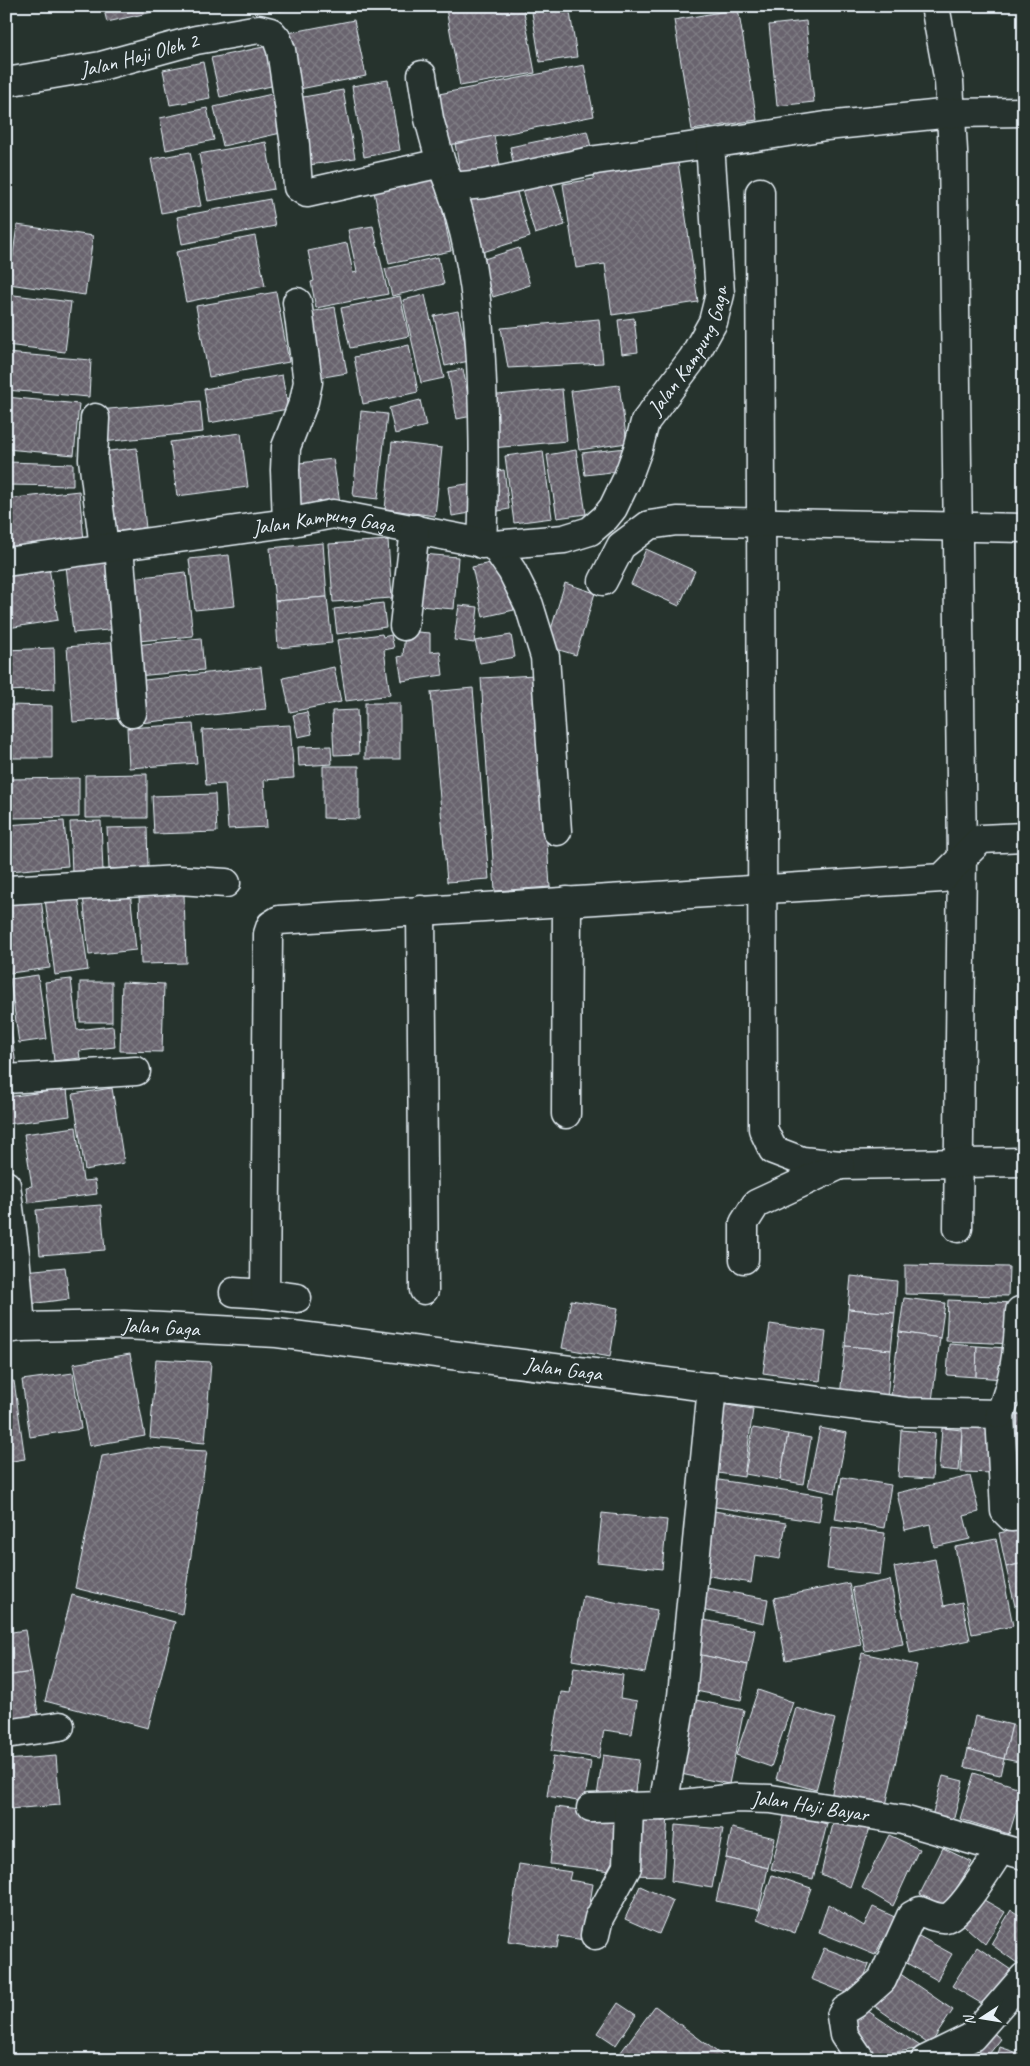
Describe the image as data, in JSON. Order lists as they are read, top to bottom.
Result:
{
  "streets": {
    "street": [
      "Jalan Haji Oleh 2",
      "Jalan Kampung Gaga",
      "Jalan Gaga",
      "Jalan Haji Bayar"
    ]
  },
  "north": "left"
}
